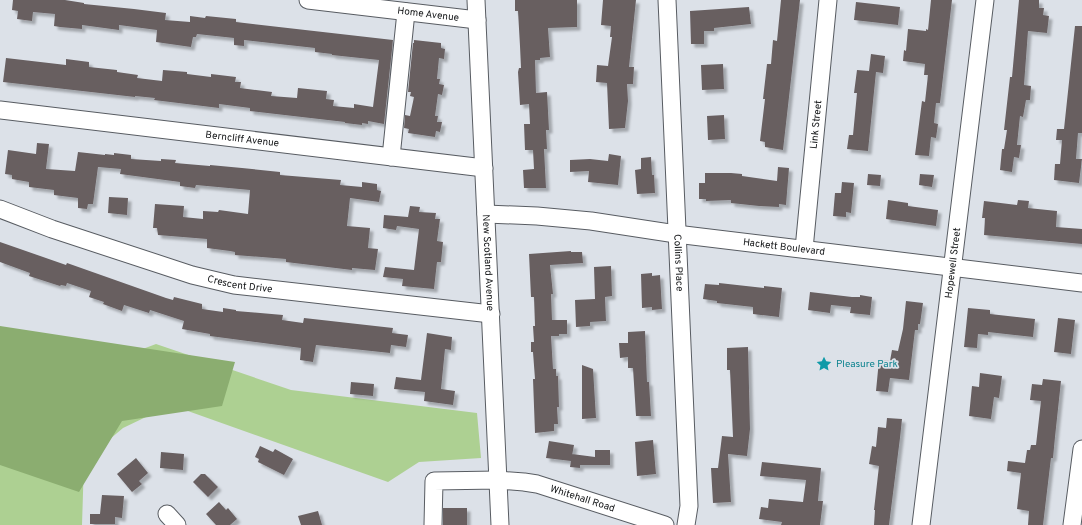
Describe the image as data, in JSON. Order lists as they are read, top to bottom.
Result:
{
  "streets": {
    "street": [
      "Home Avenue",
      "Link Street",
      "Berncliff Avenue",
      "Hackett Boulevard",
      "New Scotland Avenue",
      "Collins Place",
      "Hopewell Street",
      "Crescent Drive",
      "Whitehall Road"
    ]
  },
  "crossings": [
    ["Home Avenue", "New Scotland Avenue"],
    ["Link Street", "Hackett Boulevard"],
    ["Berncliff Avenue", "New Scotland Avenue"],
    ["Hackett Boulevard", "New Scotland Avenue"],
    ["Hackett Boulevard", "Collins Place"],
    ["Hackett Boulevard", "Hopewell Street"],
    ["New Scotland Avenue", "Crescent Drive"],
    ["New Scotland Avenue", "Whitehall Road"]
  ],
  "places": {
    "place": ["Pleasure Park"]
  }
}
